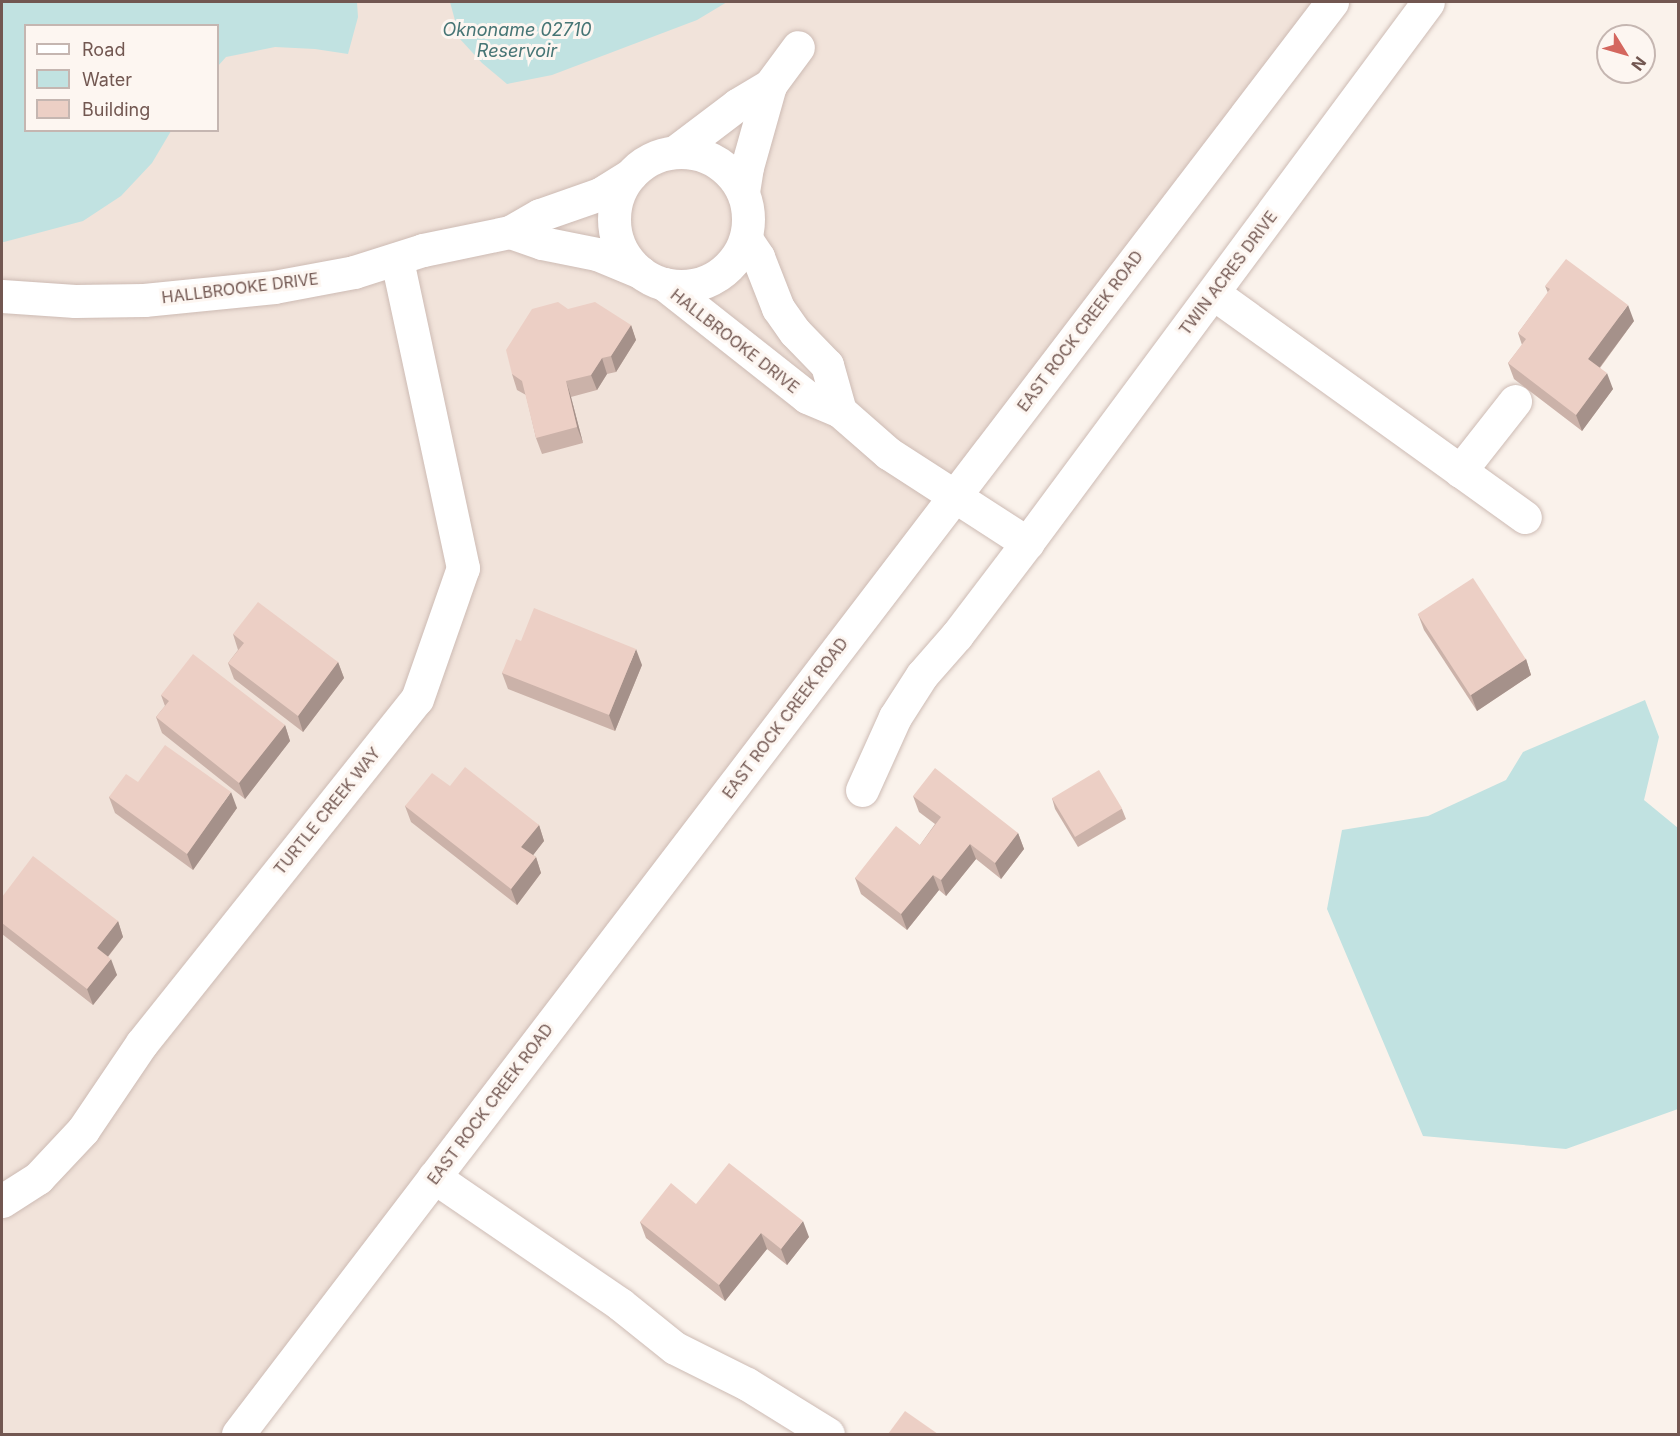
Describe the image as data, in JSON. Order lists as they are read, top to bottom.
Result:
{
  "streets": {
    "street": [
      "TWIN ACRES DRIVE",
      "HALLBROOKE DRIVE",
      "EAST ROCK CREEK ROAD",
      "TURTLE CREEK WAY"
    ]
  },
  "crossings": [
    ["HALLBROOKE DRIVE", "EAST ROCK CREEK ROAD"],
    ["HALLBROOKE DRIVE", "TURTLE CREEK WAY"]
  ],
  "water": ["Oknoname 02710 Reservoir"],
  "legend": ["Road", "Water", "Building"],
  "north": "bottom right"
}
